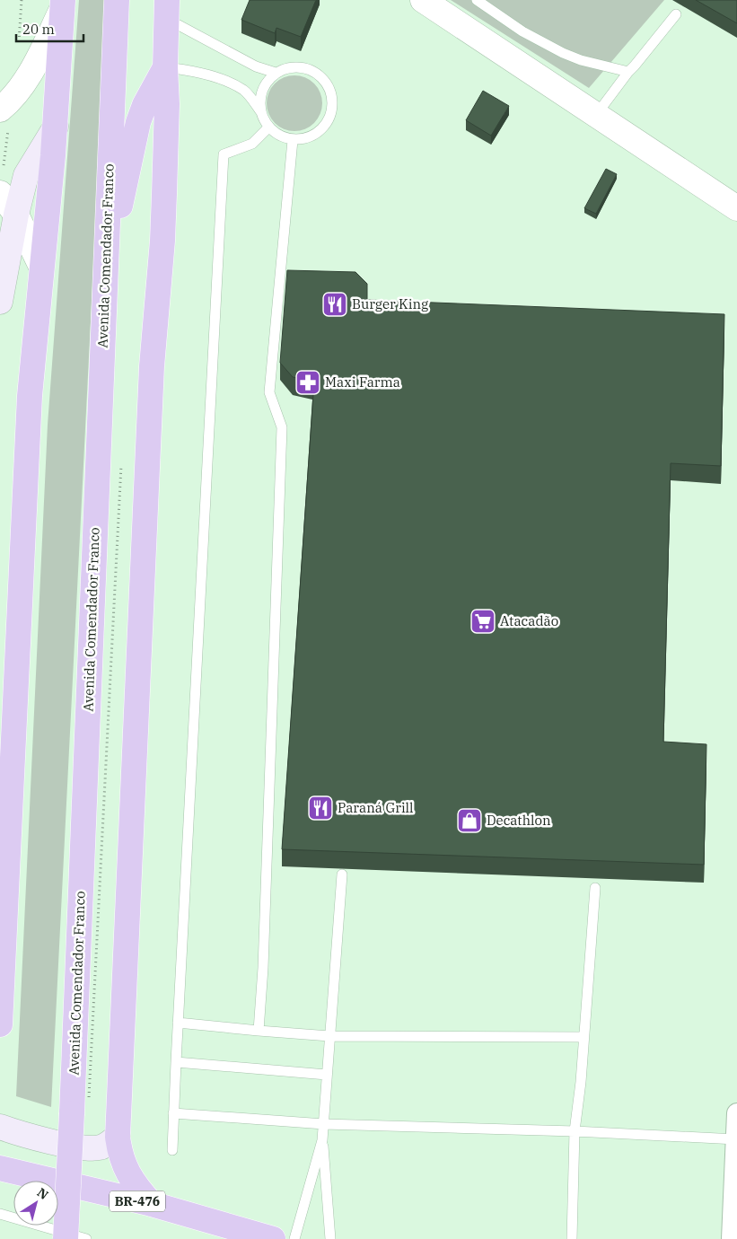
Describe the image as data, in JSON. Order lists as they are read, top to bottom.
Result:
{
  "streets": {
    "highway": ["Avenida Comendador Franco", "BR-476"]
  },
  "places": {
    "restaurant": ["Burger King", "Paraná Grill"],
    "pharmacy": ["Maxi Farma"],
    "supermarket": ["Atacadão"],
    "shop": ["Decathlon"]
  },
  "scale_bar": "20 m",
  "north": "top right"
}
